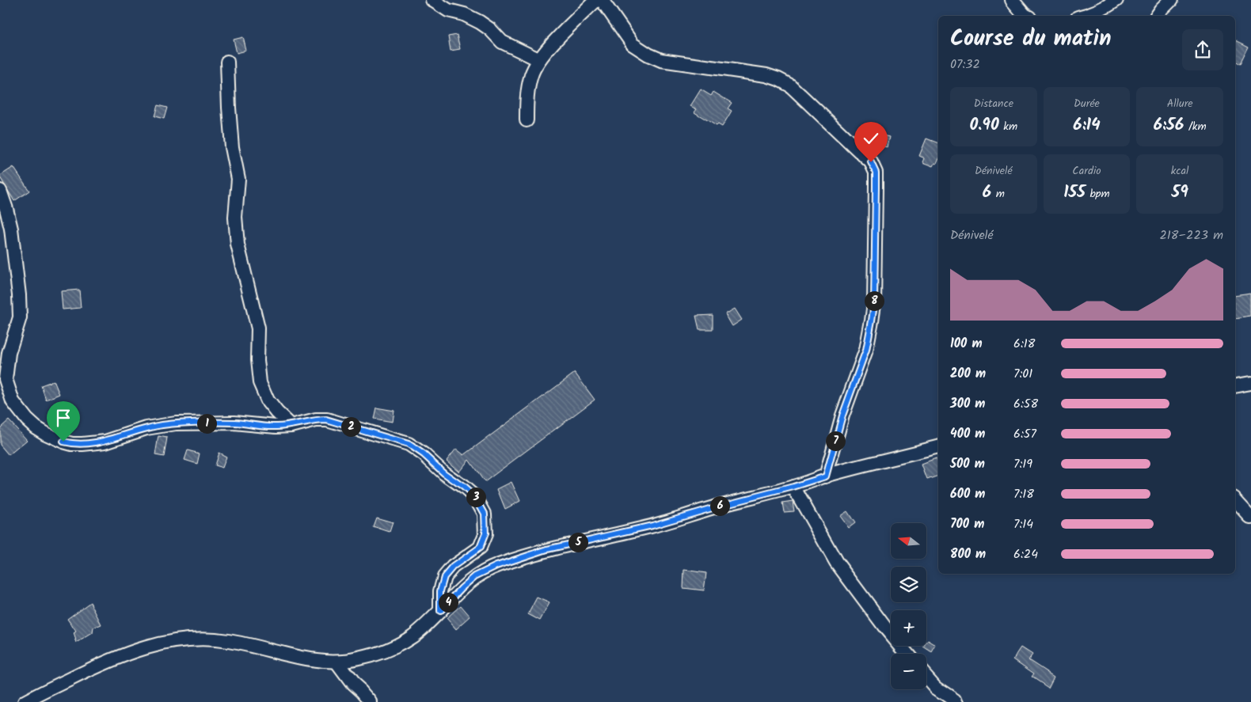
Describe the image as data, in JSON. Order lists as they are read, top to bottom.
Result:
{
  "north": "left",
  "page": {
    "heading": ["Course du matin", "07:32"],
    "stats": [
      ["Distance", "0.90 km"],
      ["Durée", "6:14"],
      ["Allure", "6:56 /km"],
      ["Dénivelé", "6 m"],
      ["Cardio", "155 bpm"],
      ["kcal", "59"]
    ],
    "chart": ["Dénivelé", "218–223 m"],
    "pins": [
      "8",
      "1",
      "2",
      "7",
      "3",
      "6",
      "5",
      "4"
    ],
    "list": [
      {
        "name": "100 m",
        "note": "6:18"
      },
      {
        "name": "200 m",
        "note": "7:01"
      },
      {
        "name": "300 m",
        "note": "6:58"
      },
      {
        "name": "400 m",
        "note": "6:57"
      },
      {
        "name": "500 m",
        "note": "7:19"
      },
      {
        "name": "600 m",
        "note": "7:18"
      },
      {
        "name": "700 m",
        "note": "7:14"
      },
      {
        "name": "800 m",
        "note": "6:24"
      }
    ],
    "map_buttons": ["+", "−"]
  }
}
